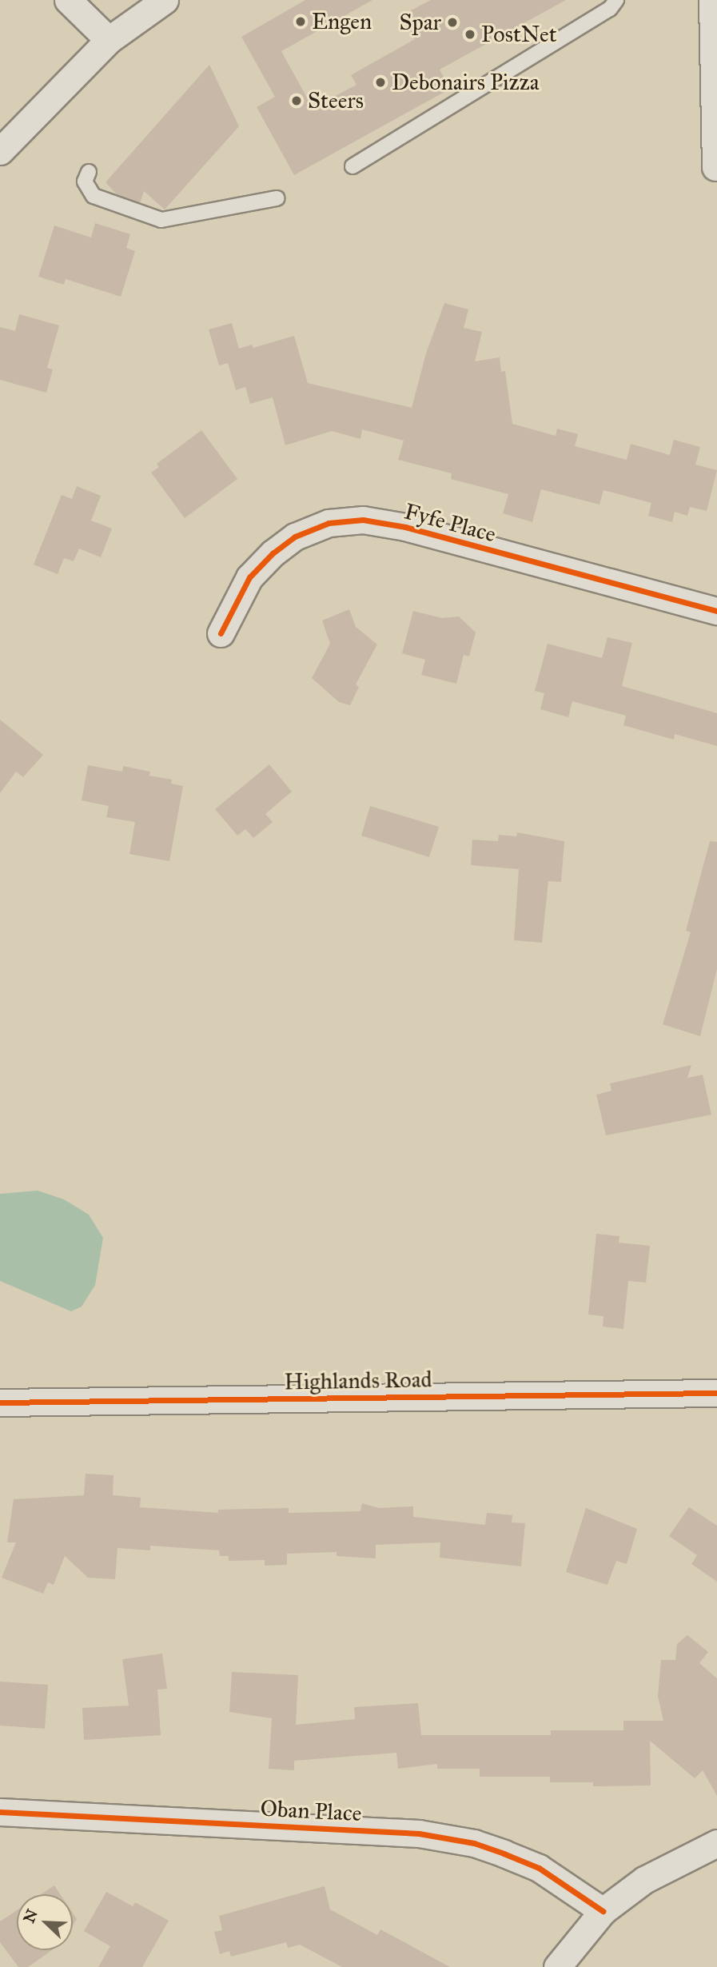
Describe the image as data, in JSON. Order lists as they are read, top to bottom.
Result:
{
  "streets": {
    "street": ["Fyfe Place", "Highlands Road", "Oban Place"]
  },
  "places": [
    "Engen",
    "Spar",
    "PostNet",
    "Debonairs Pizza",
    "Steers"
  ],
  "north": "top left"
}
